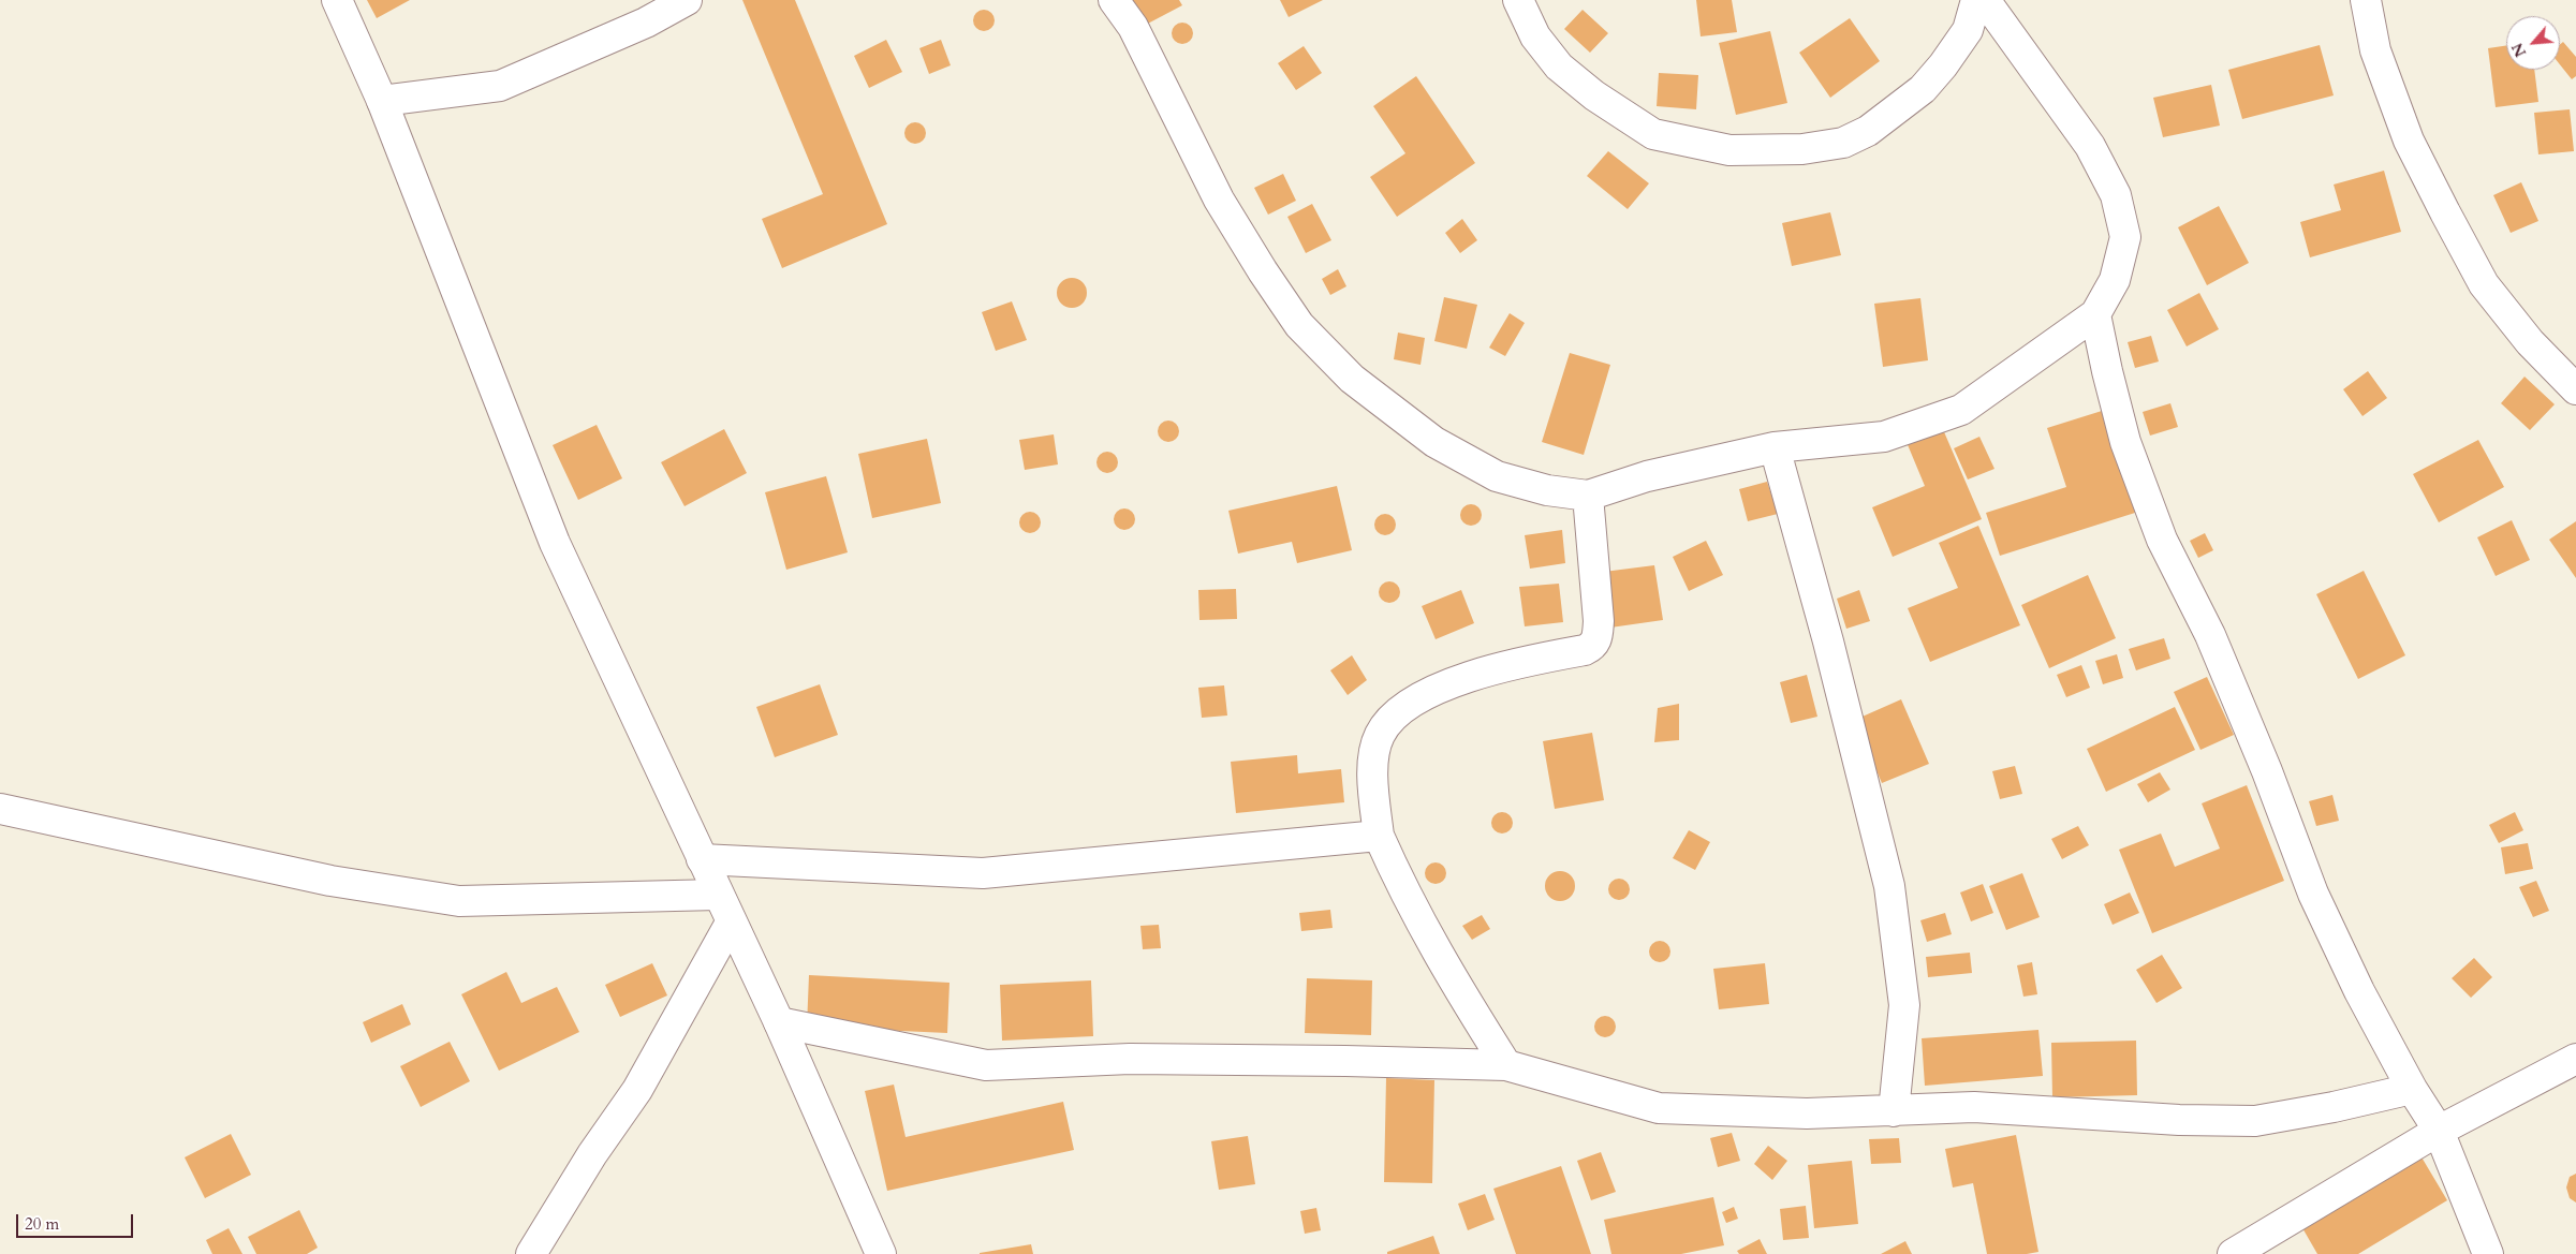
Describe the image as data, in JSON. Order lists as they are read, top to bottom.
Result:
{
  "scale_bar": "20 m",
  "north": "bottom left"
}
